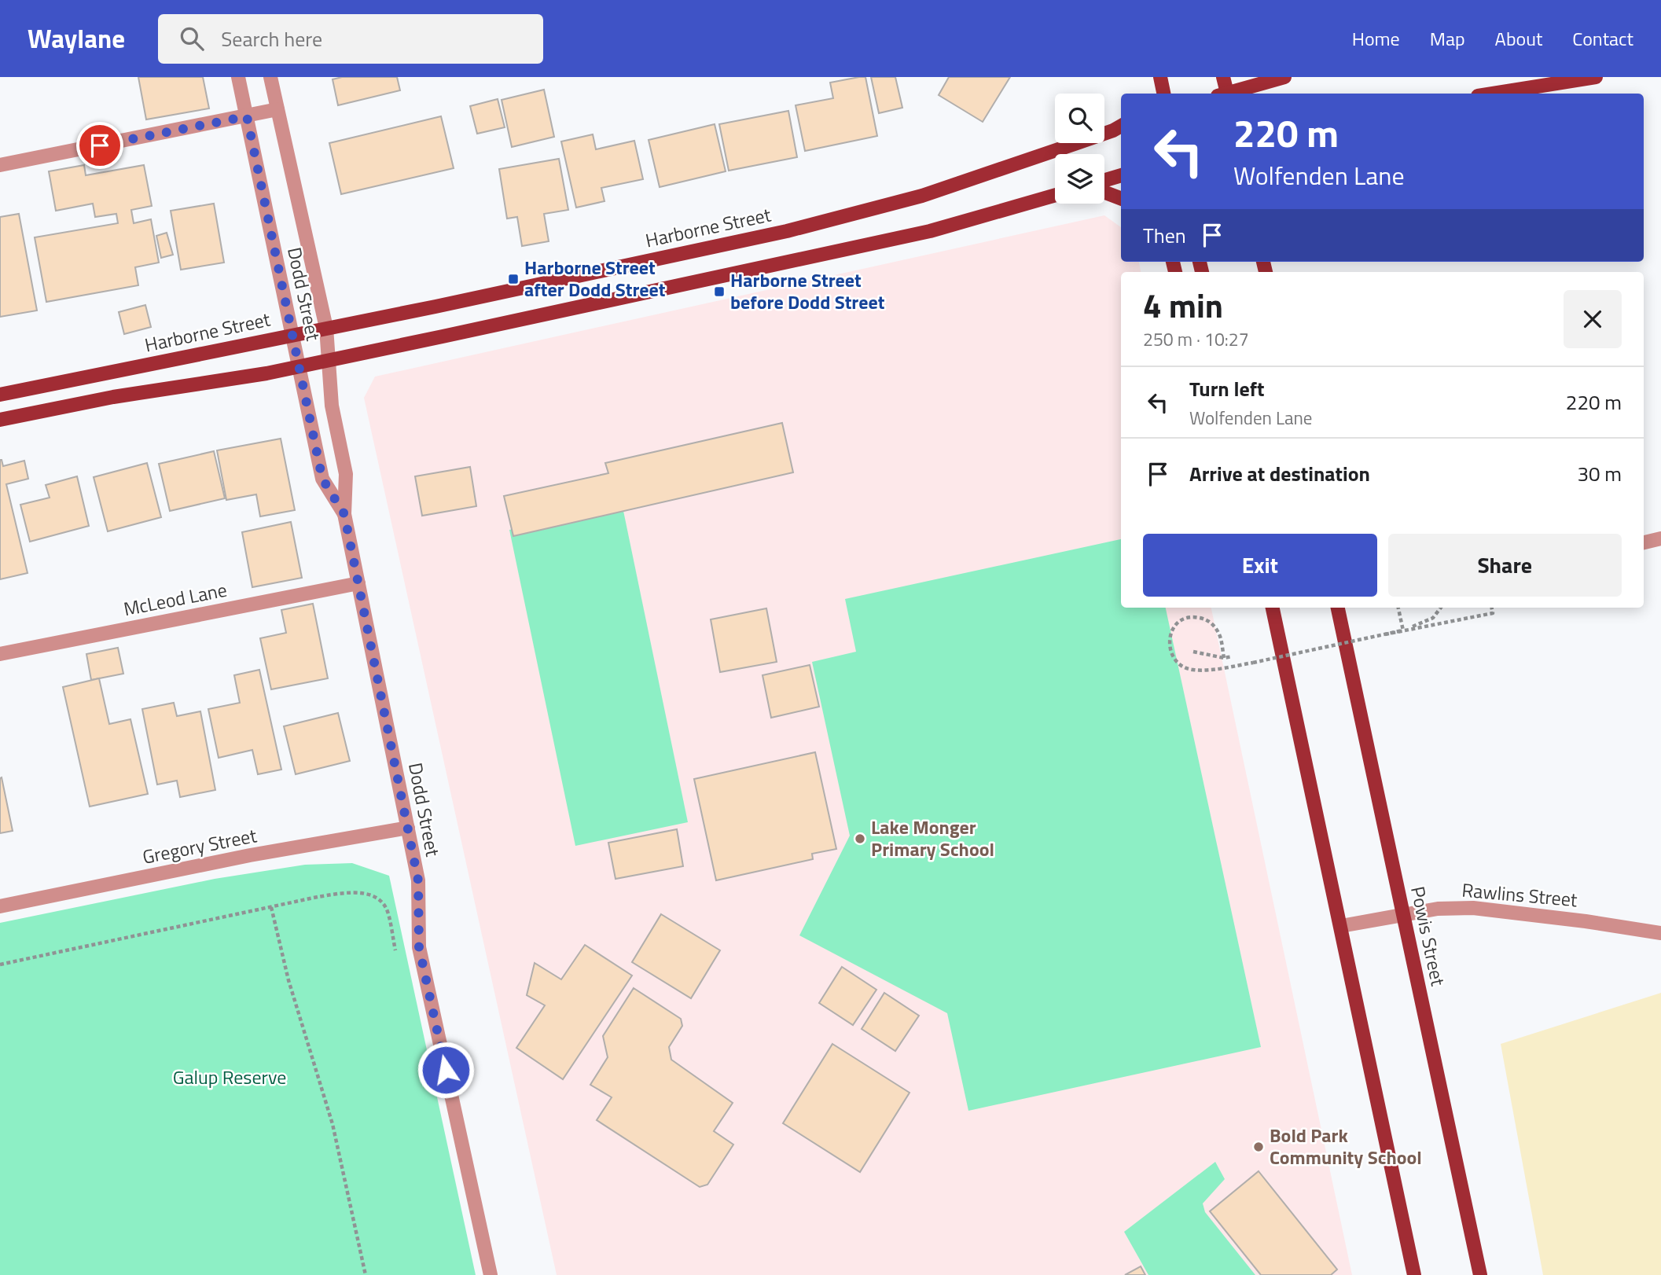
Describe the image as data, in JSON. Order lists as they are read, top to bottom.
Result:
{
  "streets": {
    "main road": ["Harborne Street", "Powis Street"],
    "street": [
      "Dodd Street",
      "McLeod Lane",
      "Gregory Street",
      "Rawlins Street"
    ]
  },
  "crossings": [
    ["Harborne Street", "Dodd Street"],
    ["Dodd Street", "McLeod Lane"],
    ["Dodd Street", "Gregory Street"],
    ["Rawlins Street", "Powis Street"]
  ],
  "parks": ["Galup Reserve"],
  "places": {
    "transit": ["Harborne Street after Dodd Street", "Harborne Street before Dodd Street"],
    "other": ["Lake Monger Primary School", "Bold Park Community School"]
  },
  "page": {
    "header": "Waylane",
    "search": "Search here",
    "nav": [
      "Home",
      "Map",
      "About",
      "Contact"
    ],
    "turn": ["220 m", "Wolfenden Lane"],
    "then": "Then",
    "heading": ["4 min", "250 m · 10:27"],
    "list": [
      {
        "name": "Turn left",
        "note": "Wolfenden Lane",
        "value": "220 m"
      },
      {
        "name": "Arrive at destination",
        "value": "30 m"
      }
    ],
    "buttons": ["Exit", "Share"]
  }
}
